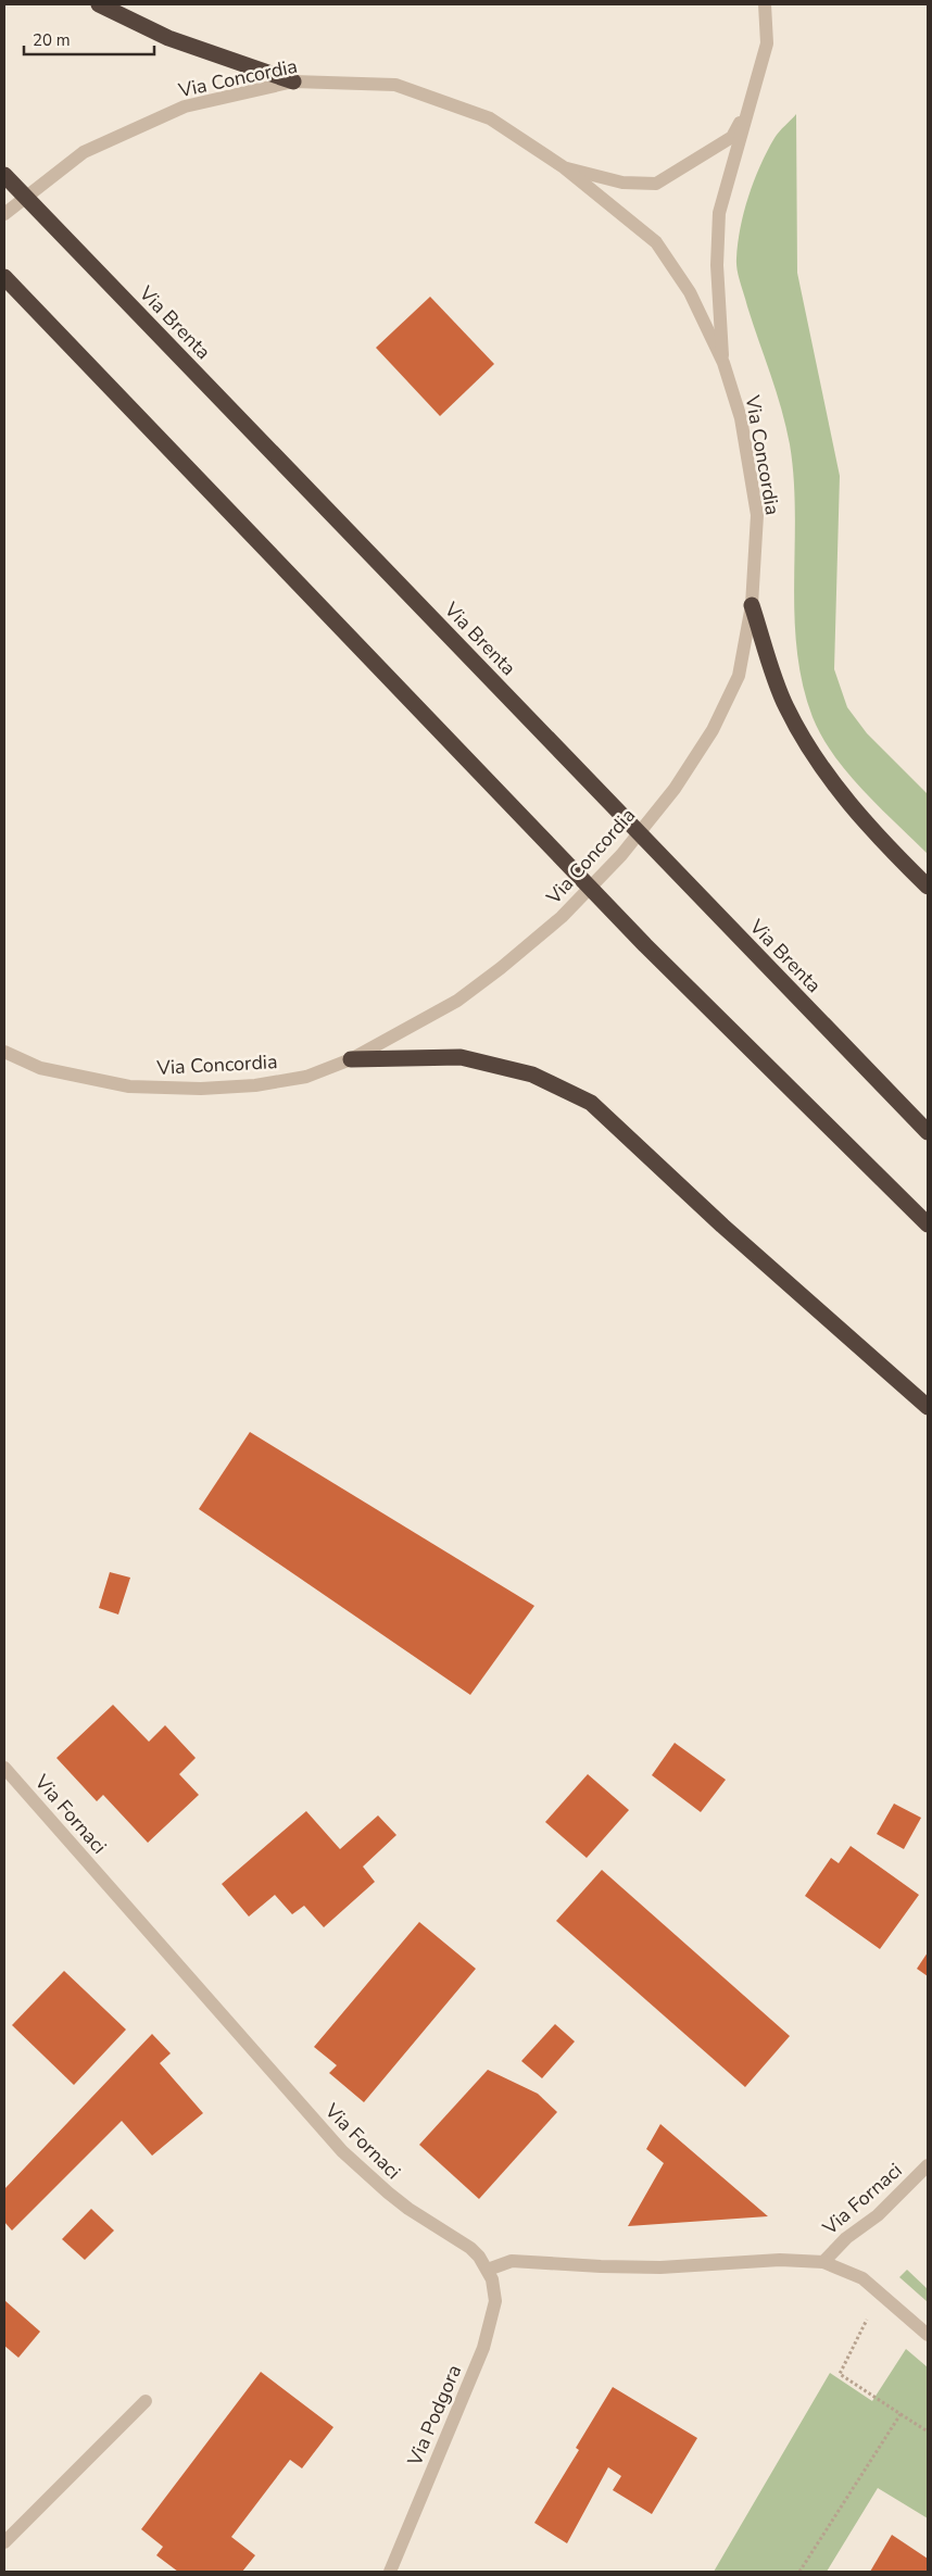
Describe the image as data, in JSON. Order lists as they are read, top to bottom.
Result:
{
  "streets": {
    "highway": ["Via Brenta"],
    "street": ["Via Concordia", "Via Fornaci", "Via Podgora"]
  },
  "crossings": [
    ["Via Fornaci", "Via Podgora"]
  ],
  "scale_bar": "20 m"
}
